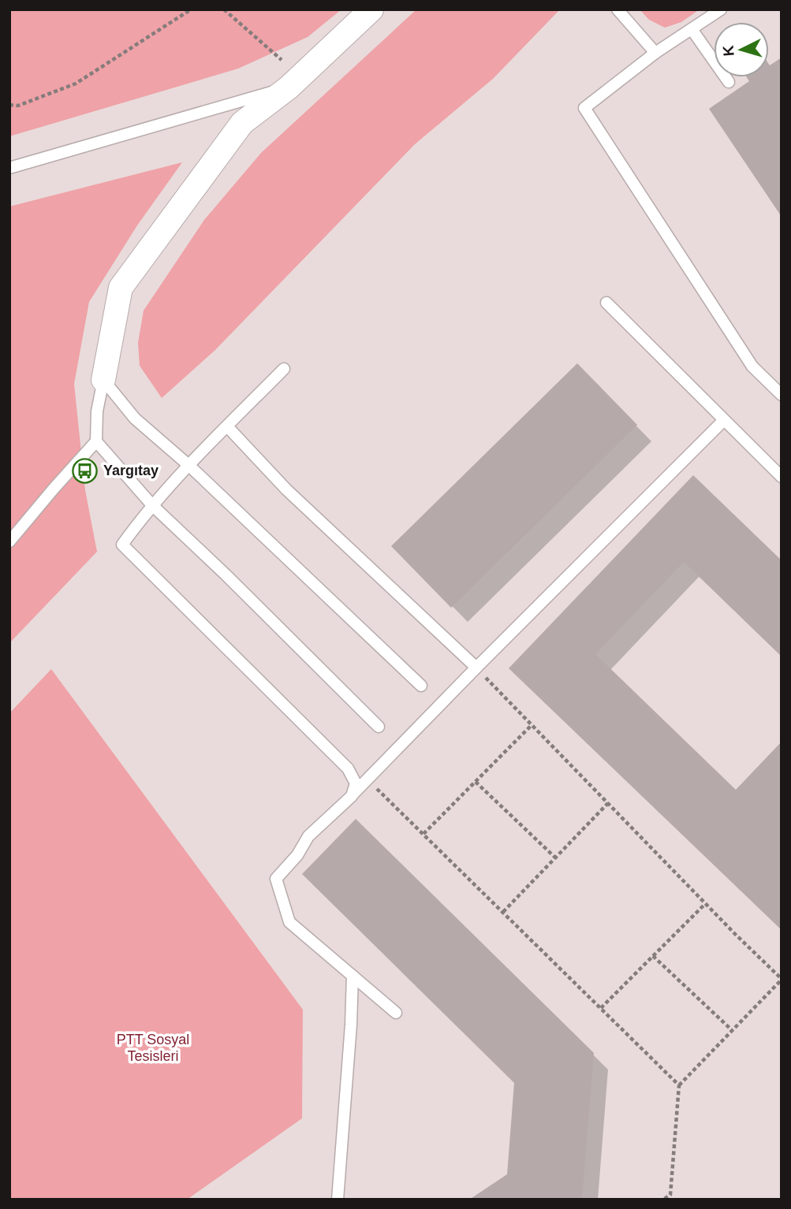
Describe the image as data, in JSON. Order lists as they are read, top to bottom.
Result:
{
  "parks": ["PTT Sosyal Tesisleri"],
  "places": {
    "bus stop": ["Yargıtay"]
  },
  "north": "left"
}
